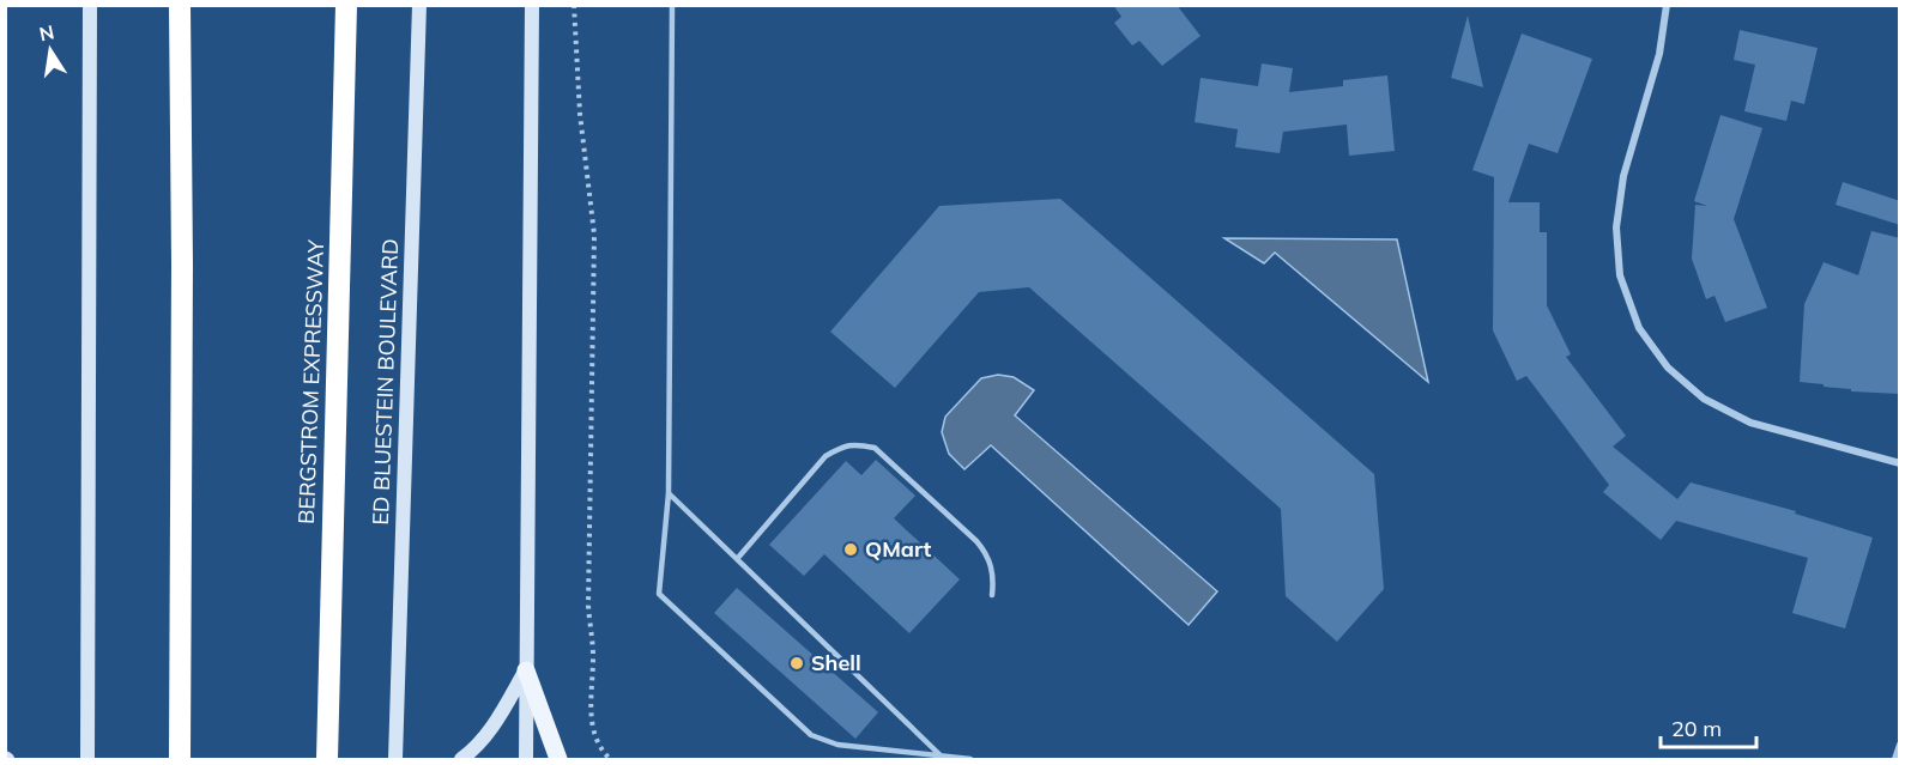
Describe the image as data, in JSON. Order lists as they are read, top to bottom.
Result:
{
  "streets": {
    "highway": ["BERGSTROM EXPRESSWAY"],
    "main road": ["ED BLUESTEIN BOULEVARD"]
  },
  "places": ["QMart", "Shell"],
  "scale_bar": "20 m",
  "north": "top"
}
